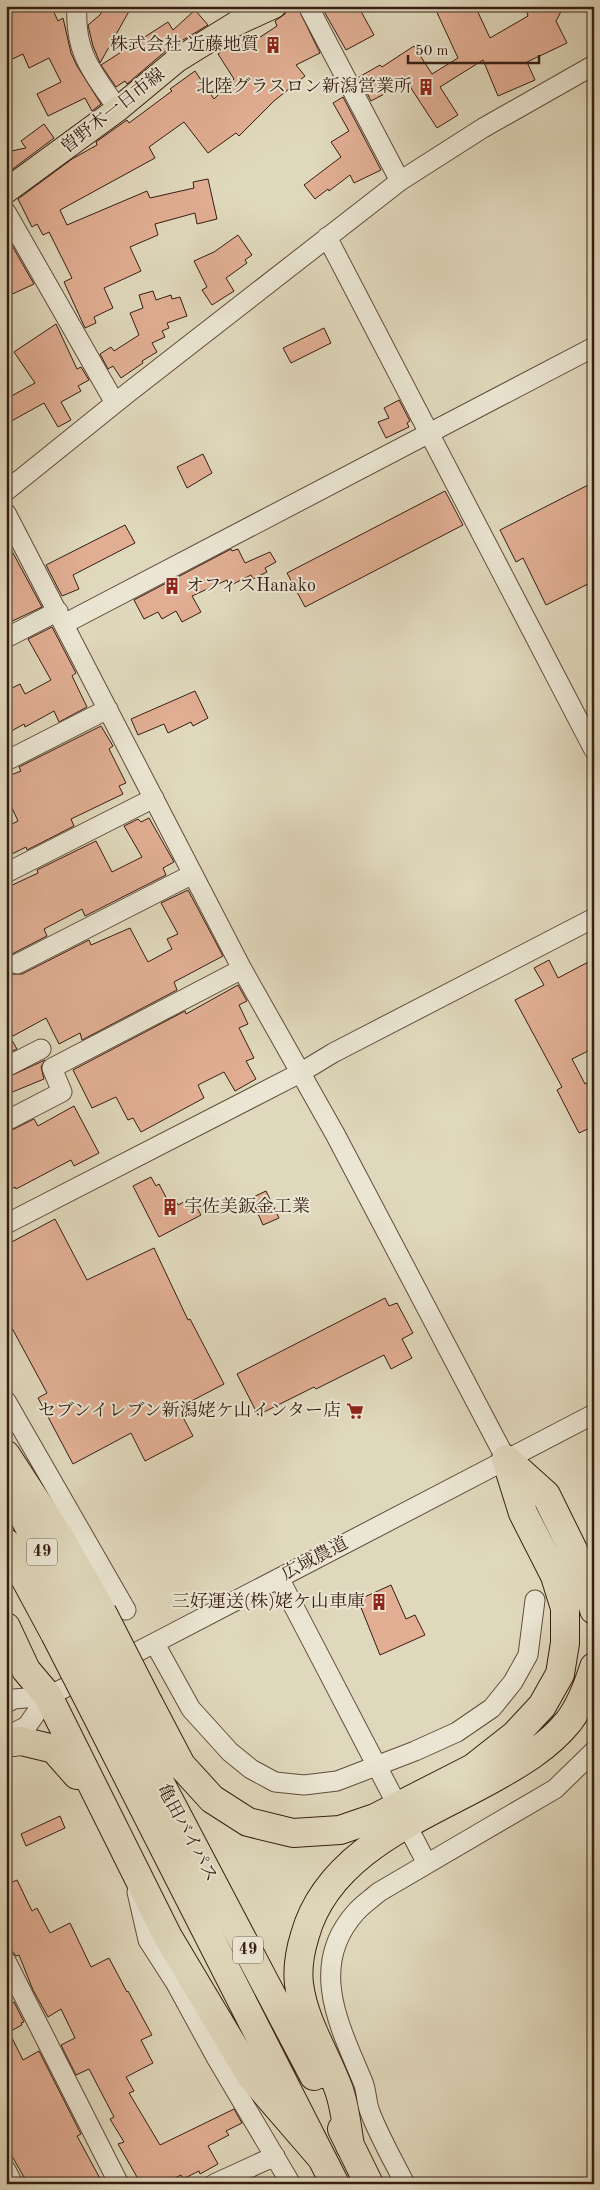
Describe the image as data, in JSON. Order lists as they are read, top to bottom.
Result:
{
  "streets": {
    "highway": ["49", "亀田バイパス"],
    "main road": ["曽野木一日市線"],
    "street": ["広域農道"]
  },
  "places": {
    "building": [
      "株式会社 近藤地質",
      "北陸グラスロン新潟営業所",
      "オフィスHanako",
      "宇佐美鈑金工業",
      "三好運送(株)姥ケ山車庫"
    ],
    "supermarket": ["セブンイレブン新潟姥ケ山インター店"]
  },
  "scale_bar": "50 m"
}
